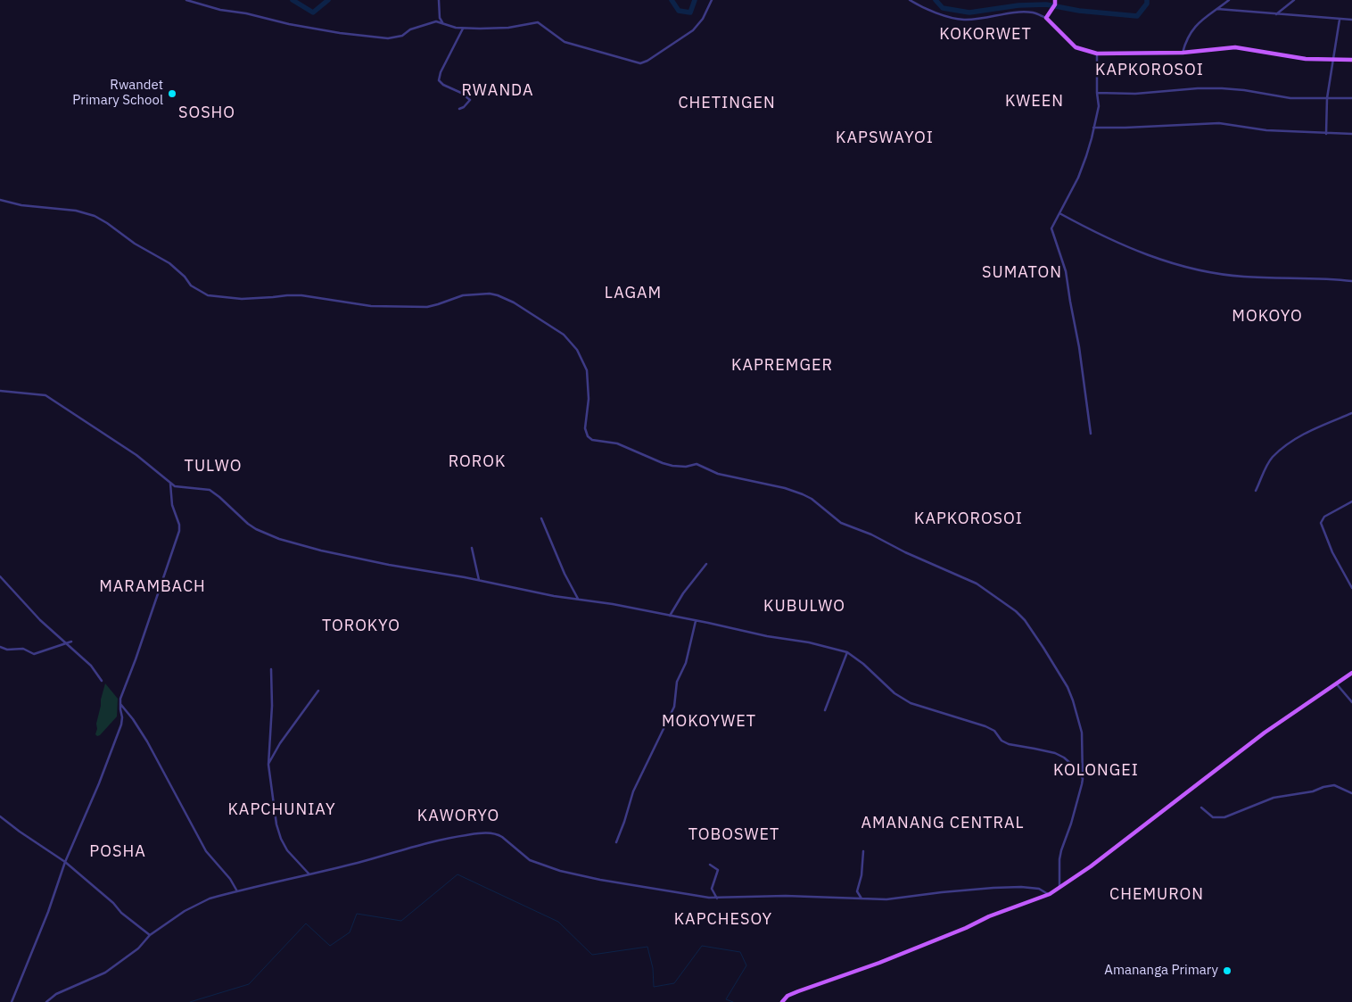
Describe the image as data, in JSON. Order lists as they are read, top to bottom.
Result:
{
  "districts": [
    "KOKORWET",
    "KAPKOROSOI",
    "RWANDA",
    "KWEEN",
    "CHETINGEN",
    "SOSHO",
    "KAPSWAYOI",
    "SUMATON",
    "LAGAM",
    "MOKOYO",
    "KAPREMGER",
    "ROROK",
    "TULWO",
    "KAPKOROSOI",
    "MARAMBACH",
    "KUBULWO",
    "TOROKYO",
    "MOKOYWET",
    "KOLONGEI",
    "KAPCHUNIAY",
    "KAWORYO",
    "AMANANG CENTRAL",
    "TOBOSWET",
    "POSHA",
    "CHEMURON",
    "KAPCHESOY"
  ],
  "places": ["Rwandet Primary School", "Amananga Primary"]
}
